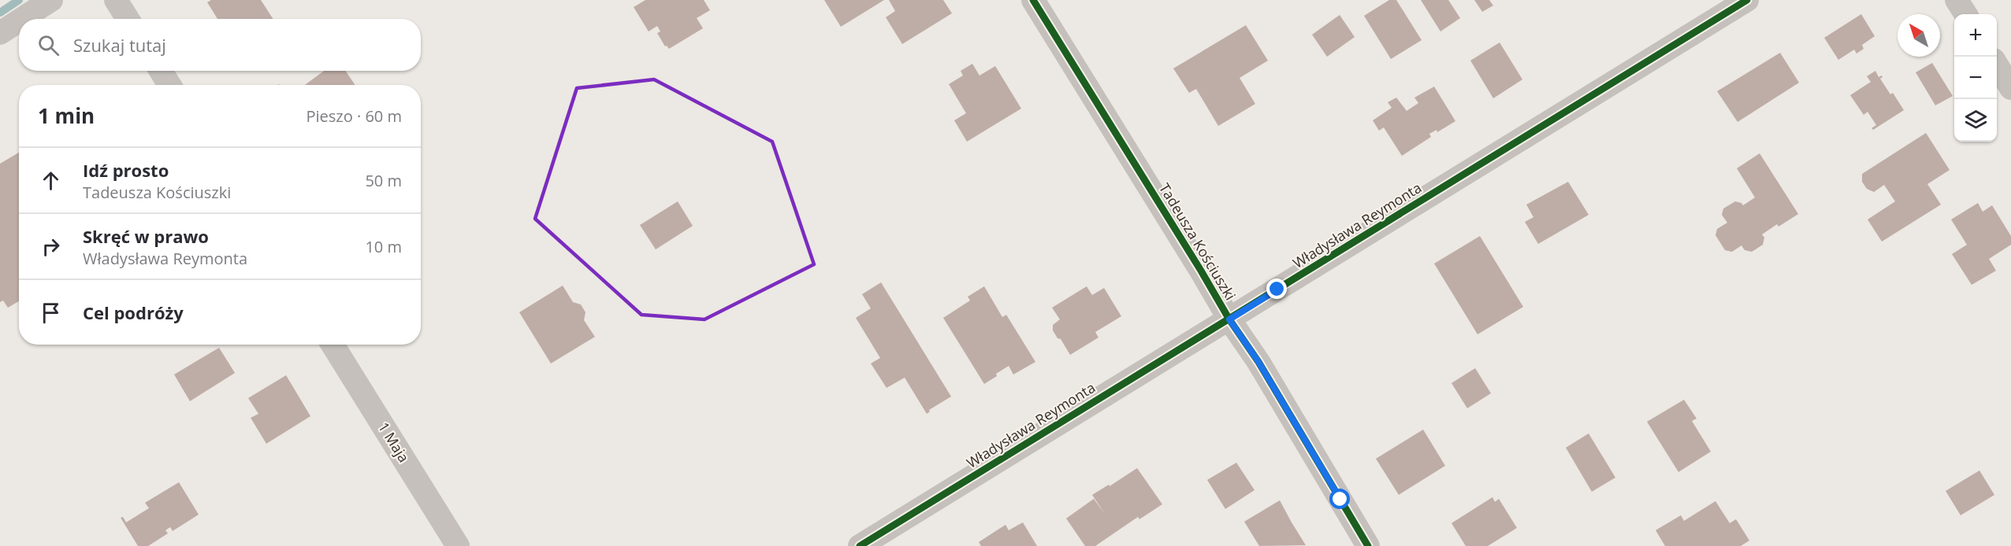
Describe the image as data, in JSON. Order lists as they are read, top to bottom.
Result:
{
  "streets": {
    "street": ["Władysława Reymonta", "Tadeusza Kościuszki", "1 Maja"]
  },
  "crossings": [
    ["Władysława Reymonta", "Tadeusza Kościuszki"]
  ],
  "north": "top left",
  "page": {
    "map_buttons": ["+", "−"],
    "search": "Szukaj tutaj",
    "heading": ["1 min", "Pieszo · 60 m"],
    "list": [
      ["Idź prosto", "Tadeusza Kościuszki", "50 m"],
      ["Skręć w prawo", "Władysława Reymonta", "10 m"],
      "Cel podróży"
    ]
  }
}
